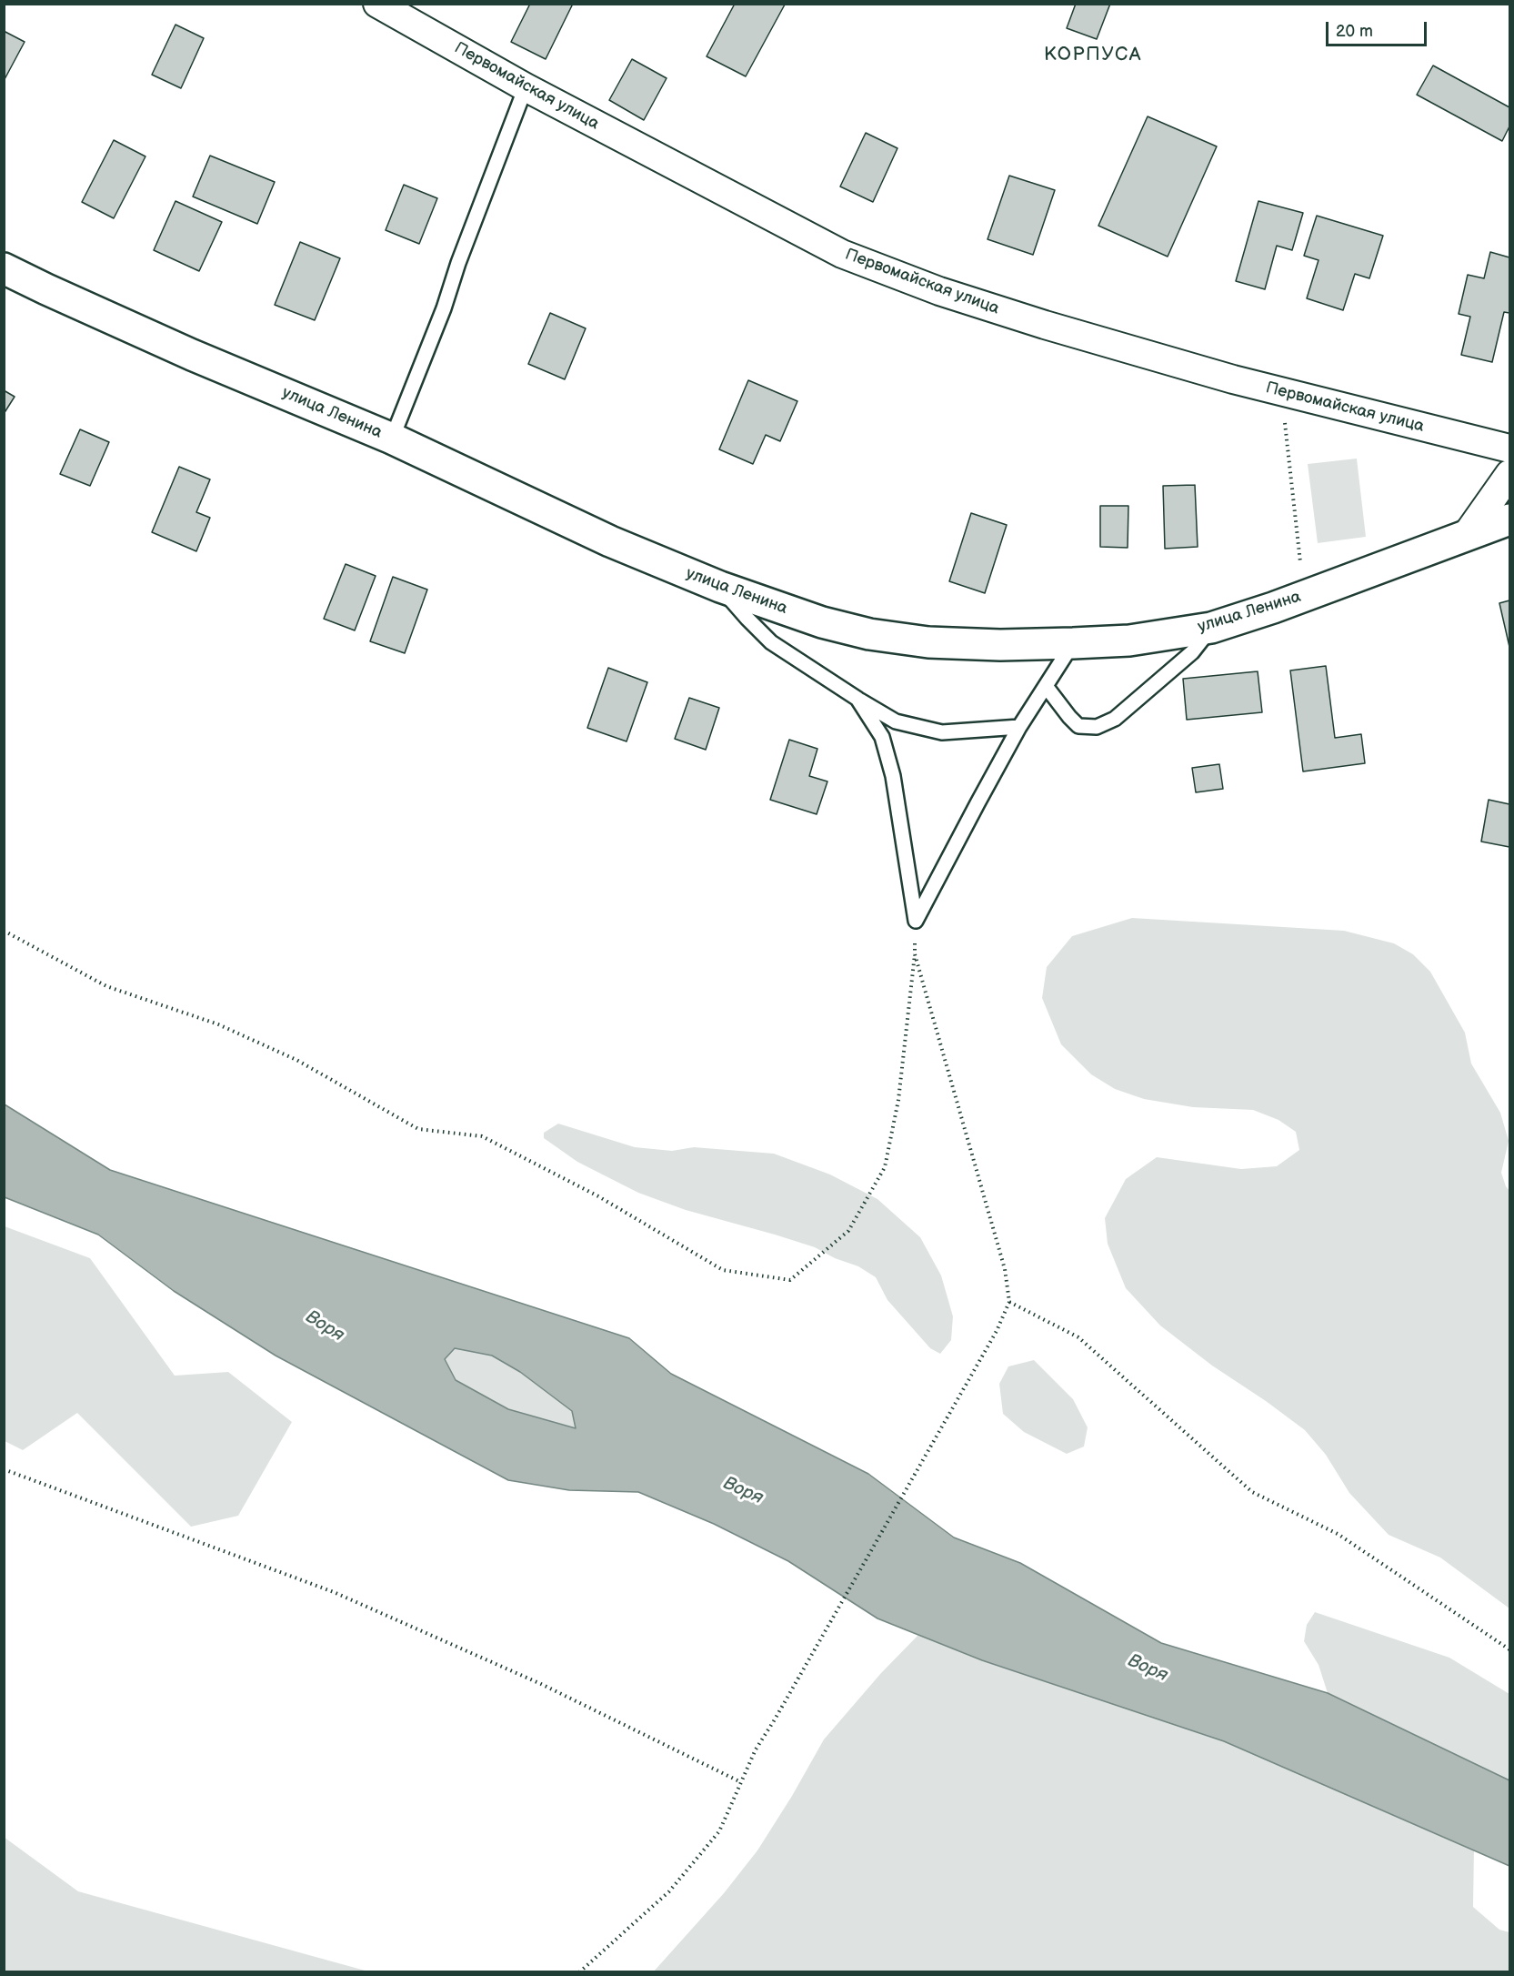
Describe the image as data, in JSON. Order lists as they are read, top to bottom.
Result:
{
  "streets": {
    "street": ["Первомайская улица", "улица Ленина"]
  },
  "districts": ["КОРПУСА"],
  "water": ["Воря"],
  "scale_bar": "20 m"
}
